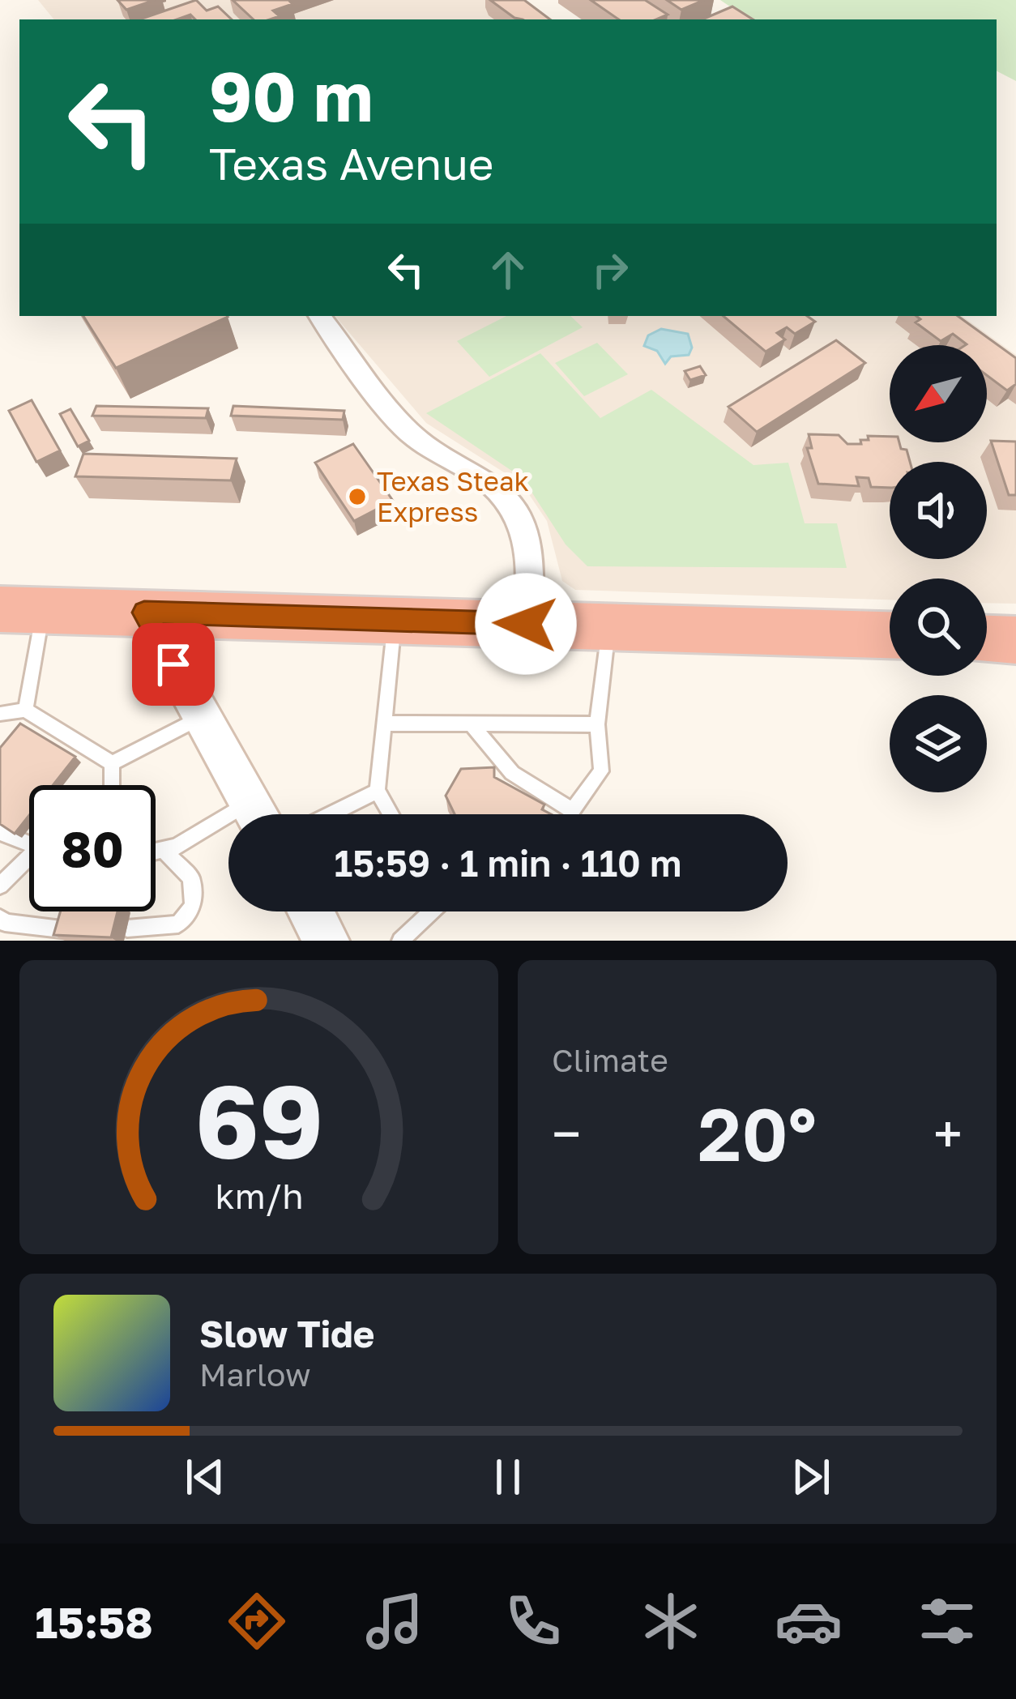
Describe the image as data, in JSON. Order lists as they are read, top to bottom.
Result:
{
  "places": ["Texas Steak Express"],
  "north": "bottom left",
  "page": {
    "turn": ["90 m", "Texas Avenue"],
    "limit": "80",
    "trip": "15:59 · 1 min · 110 m",
    "tile": "Climate",
    "heat": ["−", "20°", "+"],
    "song": ["Slow Tide", "Marlow"],
    "tabs": "15:58",
    "gauge": ["69", "km/h"]
  }
}
